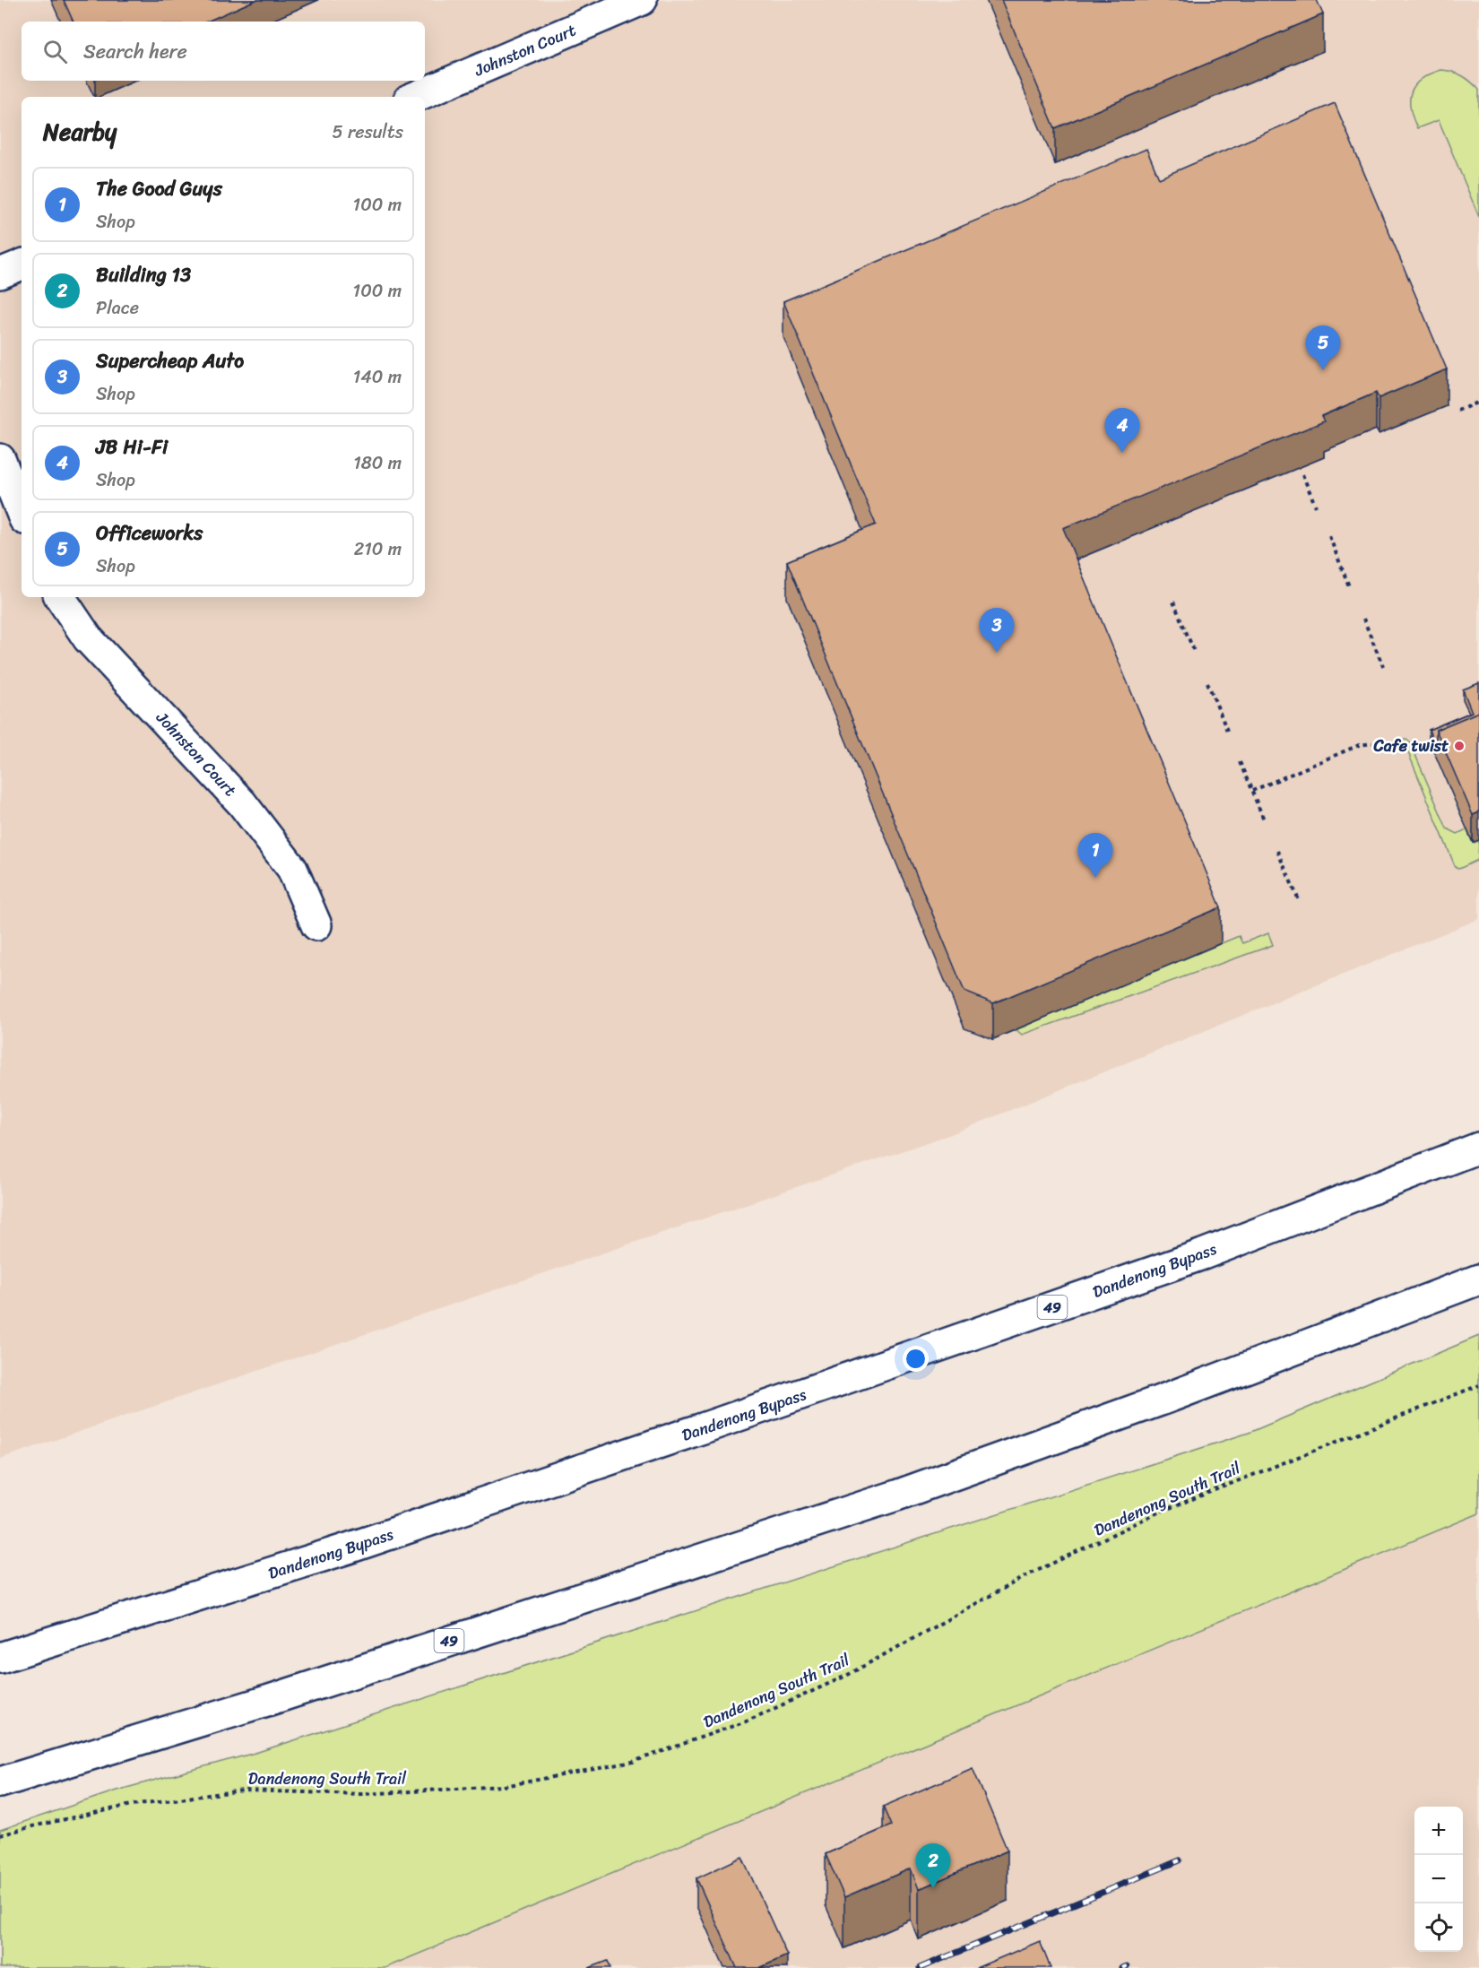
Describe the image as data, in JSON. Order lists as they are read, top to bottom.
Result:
{
  "streets": {
    "main road": ["Johnston Court", "Dandenong Bypass", "49"],
    "path": ["Dandenong South Trail"]
  },
  "places": ["Cafe twist"],
  "page": {
    "search": "Search here",
    "heading": ["Nearby", "5 results"],
    "list": [
      {
        "mark": "1",
        "name": "The Good Guys",
        "note": "Shop",
        "value": "100 m"
      },
      {
        "mark": "2",
        "name": "Building 13",
        "note": "Place",
        "value": "100 m"
      },
      {
        "mark": "3",
        "name": "Supercheap Auto",
        "note": "Shop",
        "value": "140 m"
      },
      {
        "mark": "4",
        "name": "JB Hi-Fi",
        "note": "Shop",
        "value": "180 m"
      },
      {
        "mark": "5",
        "name": "Officeworks",
        "note": "Shop",
        "value": "210 m"
      }
    ],
    "pins": [
      "5",
      "4",
      "3",
      "1",
      "2"
    ],
    "map_buttons": ["+", "−"]
  }
}
